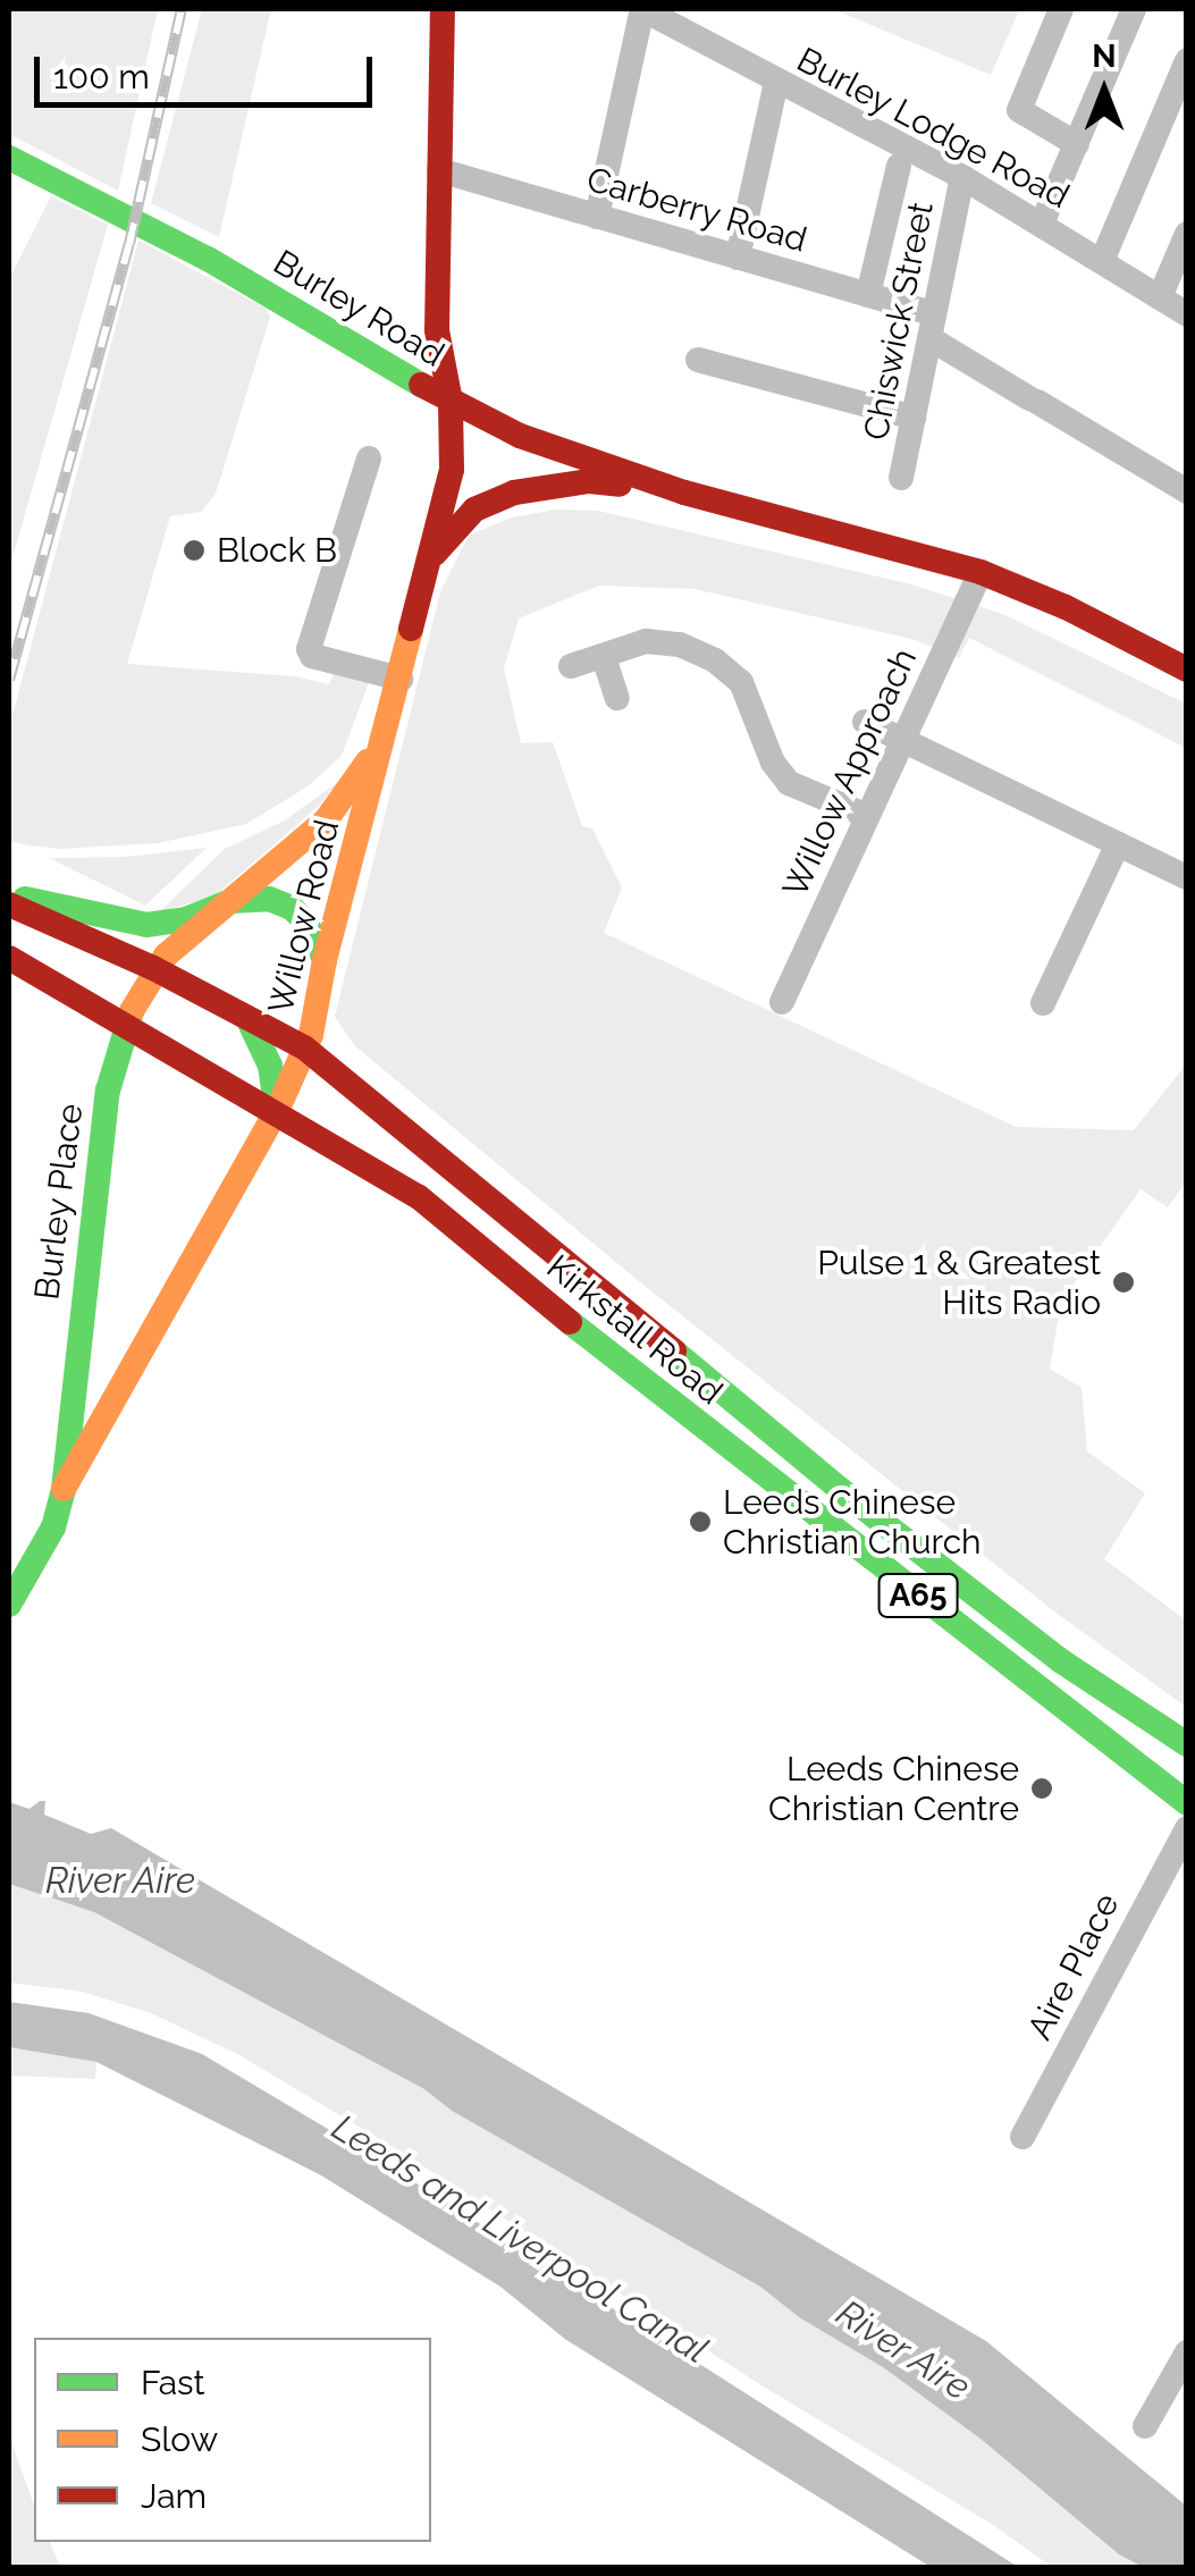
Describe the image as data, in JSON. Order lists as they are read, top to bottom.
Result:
{
  "streets": {
    "street": [
      "Burley Lodge Road",
      "Carberry Road",
      "Burley Road",
      "Chiswick Street",
      "Willow Approach",
      "Willow Road",
      "Burley Place",
      "Kirkstall Road",
      "A65",
      "Aire Place"
    ]
  },
  "crossings": [
    ["Burley Lodge Road", "Chiswick Street"],
    ["Carberry Road", "Chiswick Street"],
    ["Carberry Road", "Willow Road"],
    ["Burley Road", "Willow Approach"],
    ["Burley Road", "Willow Road"],
    ["Willow Road", "Burley Place"],
    ["Willow Road", "Kirkstall Road"],
    ["Burley Place", "Kirkstall Road"]
  ],
  "water": ["River Aire", "Leeds and Liverpool Canal"],
  "places": [
    "Block B",
    "Pulse 1 & Greatest Hits Radio",
    "Leeds Chinese Christian Church",
    "Leeds Chinese Christian Centre"
  ],
  "legend": ["Fast", "Slow", "Jam"],
  "scale_bar": "100 m",
  "north": "top"
}
